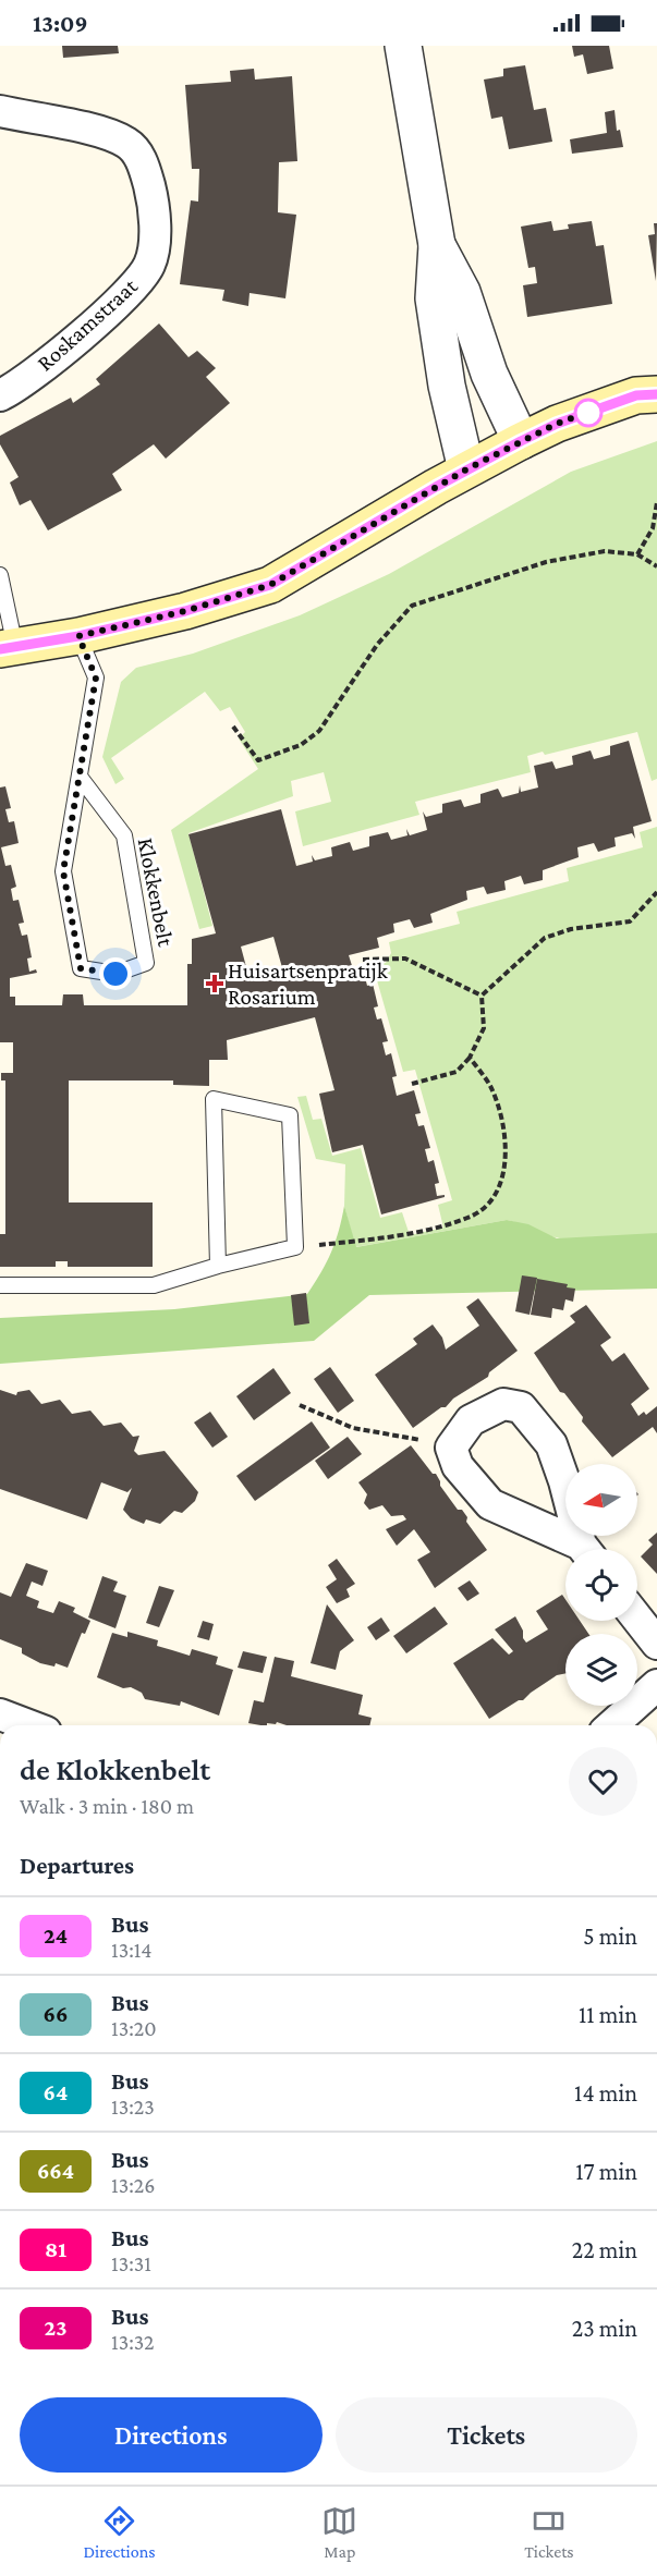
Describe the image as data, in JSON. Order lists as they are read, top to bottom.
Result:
{
  "streets": {
    "street": ["Roskamstraat"],
    "lane": ["Klokkenbelt"]
  },
  "places": {
    "health": ["Huisartsenpratijk Rosarium"]
  },
  "lines": ["bus line 24"],
  "north": "left",
  "page": {
    "status": "13:09",
    "heading": [
      ["de Klokkenbelt", "Walk · 3 min · 180 m"],
      "Departures"
    ],
    "list": [
      {
        "mark": "24",
        "name": "Bus",
        "note": "13:14",
        "value": "5 min"
      },
      {
        "mark": "66",
        "name": "Bus",
        "note": "13:20",
        "value": "11 min"
      },
      {
        "mark": "64",
        "name": "Bus",
        "note": "13:23",
        "value": "14 min"
      },
      {
        "mark": "664",
        "name": "Bus",
        "note": "13:26",
        "value": "17 min"
      },
      {
        "mark": "81",
        "name": "Bus",
        "note": "13:31",
        "value": "22 min"
      },
      {
        "mark": "23",
        "name": "Bus",
        "note": "13:32",
        "value": "23 min"
      }
    ],
    "buttons": ["Directions", "Tickets"],
    "tabs": ["Directions", "Map", "Tickets"]
  }
}
